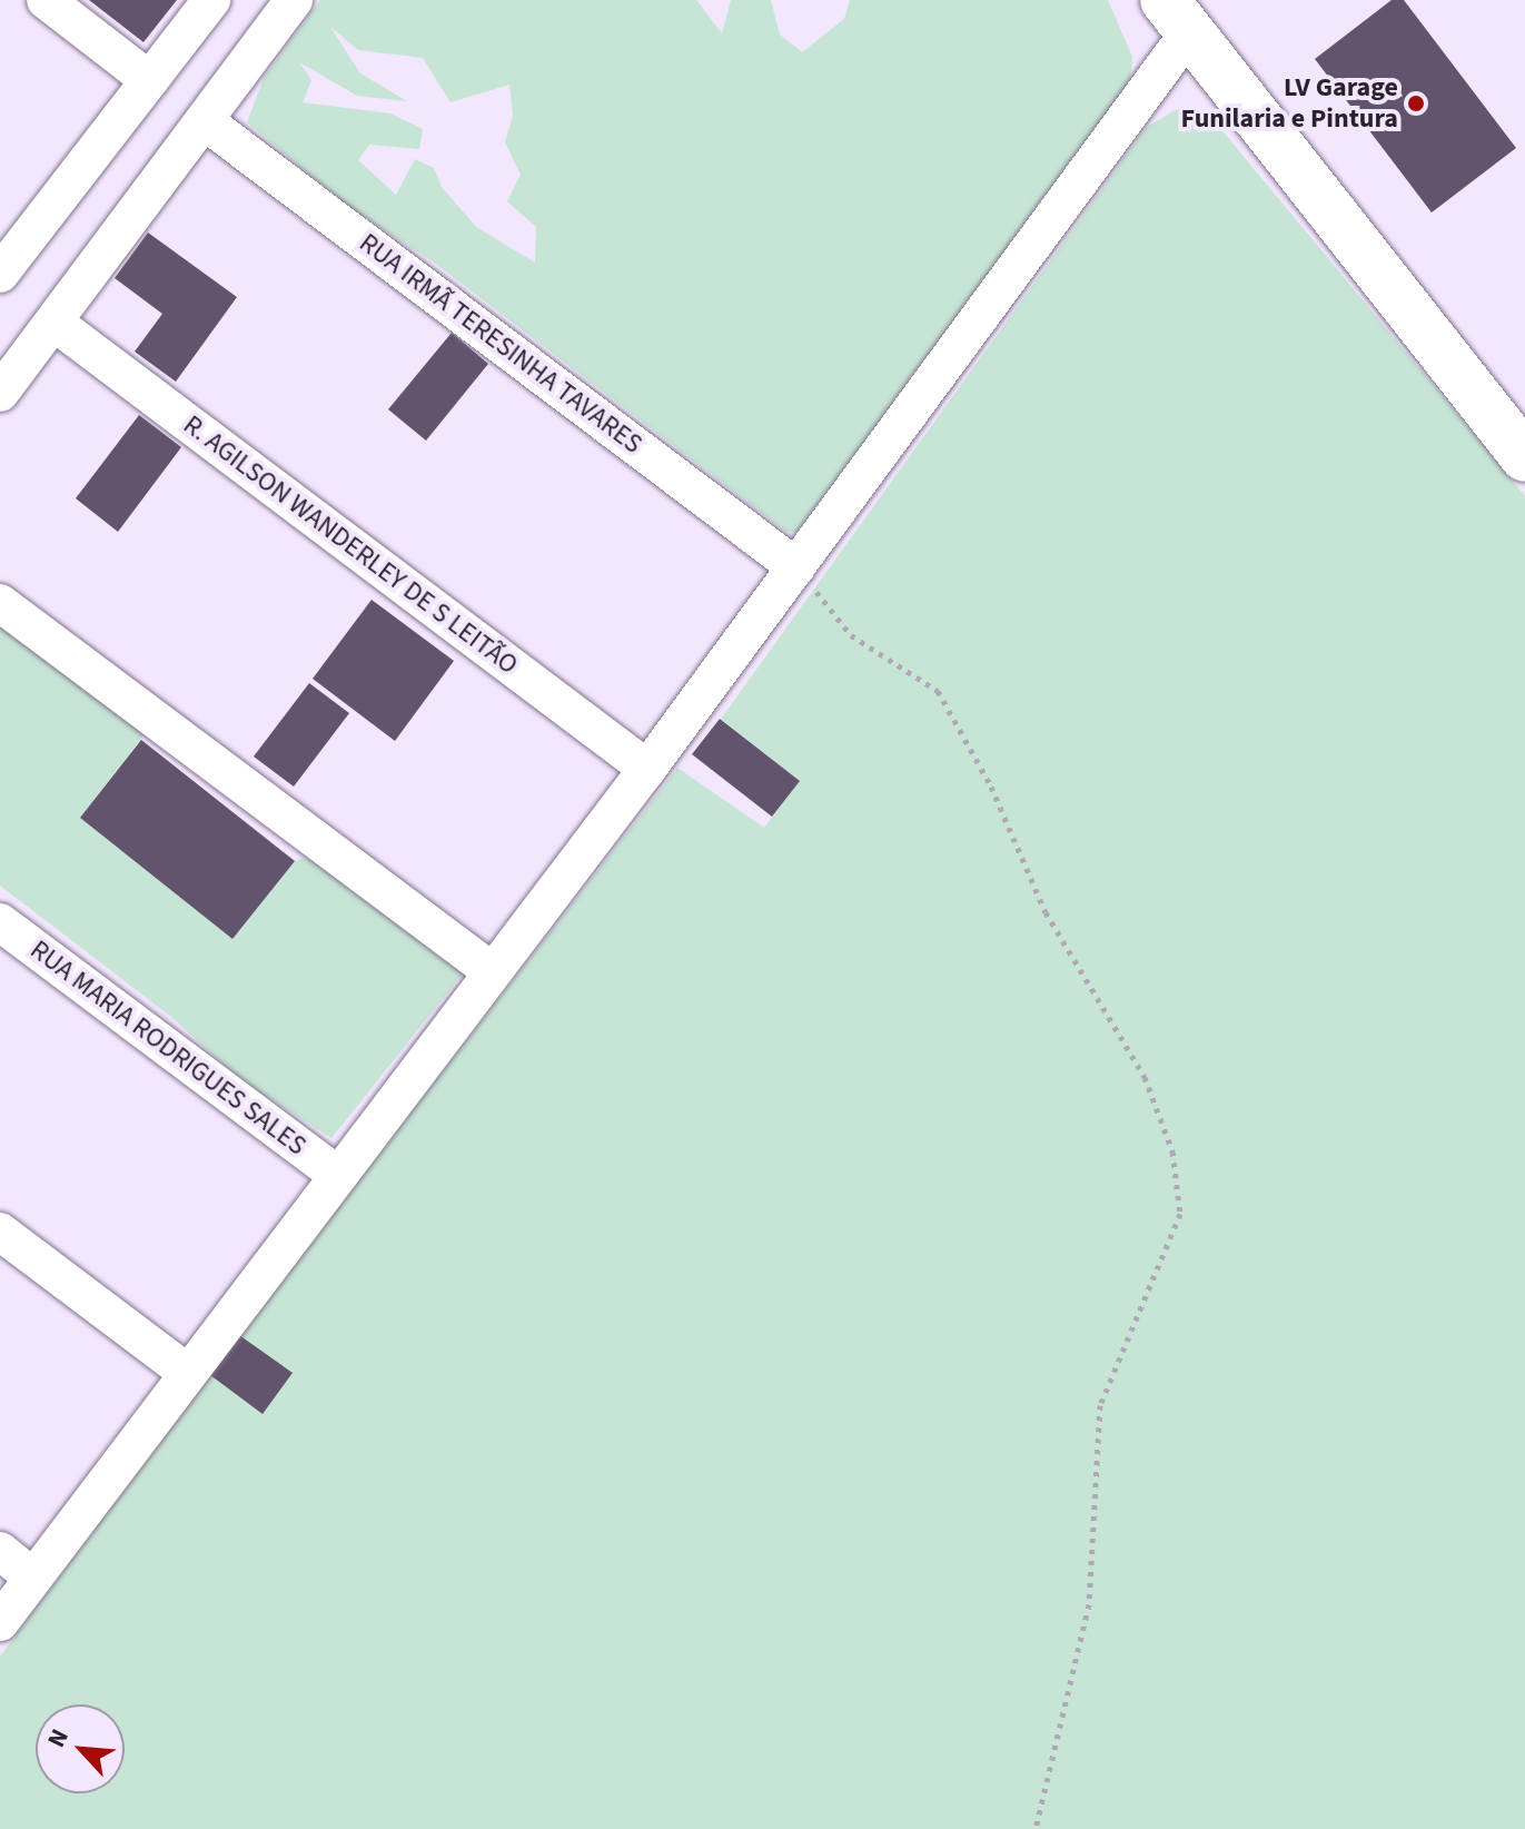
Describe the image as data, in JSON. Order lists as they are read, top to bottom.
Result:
{
  "streets": {
    "street": ["RUA IRMÃ TERESINHA TAVARES", "R. AGILSON WANDERLEY DE S LEITÃO", "RUA MARIA RODRIGUES SALES"]
  },
  "places": ["LV Garage Funilaria e Pintura"],
  "north": "top left"
}
